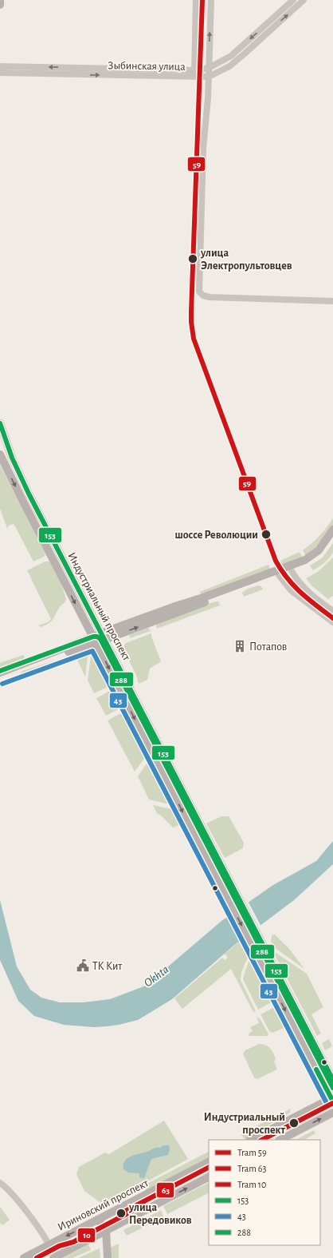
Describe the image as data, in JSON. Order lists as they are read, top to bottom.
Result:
{
  "streets": {
    "main road": ["Индустриальный проспект", "Ириновский проспект"],
    "street": ["Зыбинская улица"]
  },
  "water": ["Okhta"],
  "places": {
    "other": [
      "улица Электропультовцев",
      "шоссе Революции",
      "Индустриальный проспект",
      "улица Передовиков"
    ],
    "building": ["Потапов"],
    "public building": ["ТК Кит"]
  },
  "lines": [
    "tram line 59",
    "transit line 153",
    "transit line 288",
    "transit line 43",
    "tram line 63",
    "tram line 10"
  ],
  "legend": [
    "Tram 59",
    "Tram 63",
    "Tram 10",
    "153",
    "43",
    "288"
  ]
}
